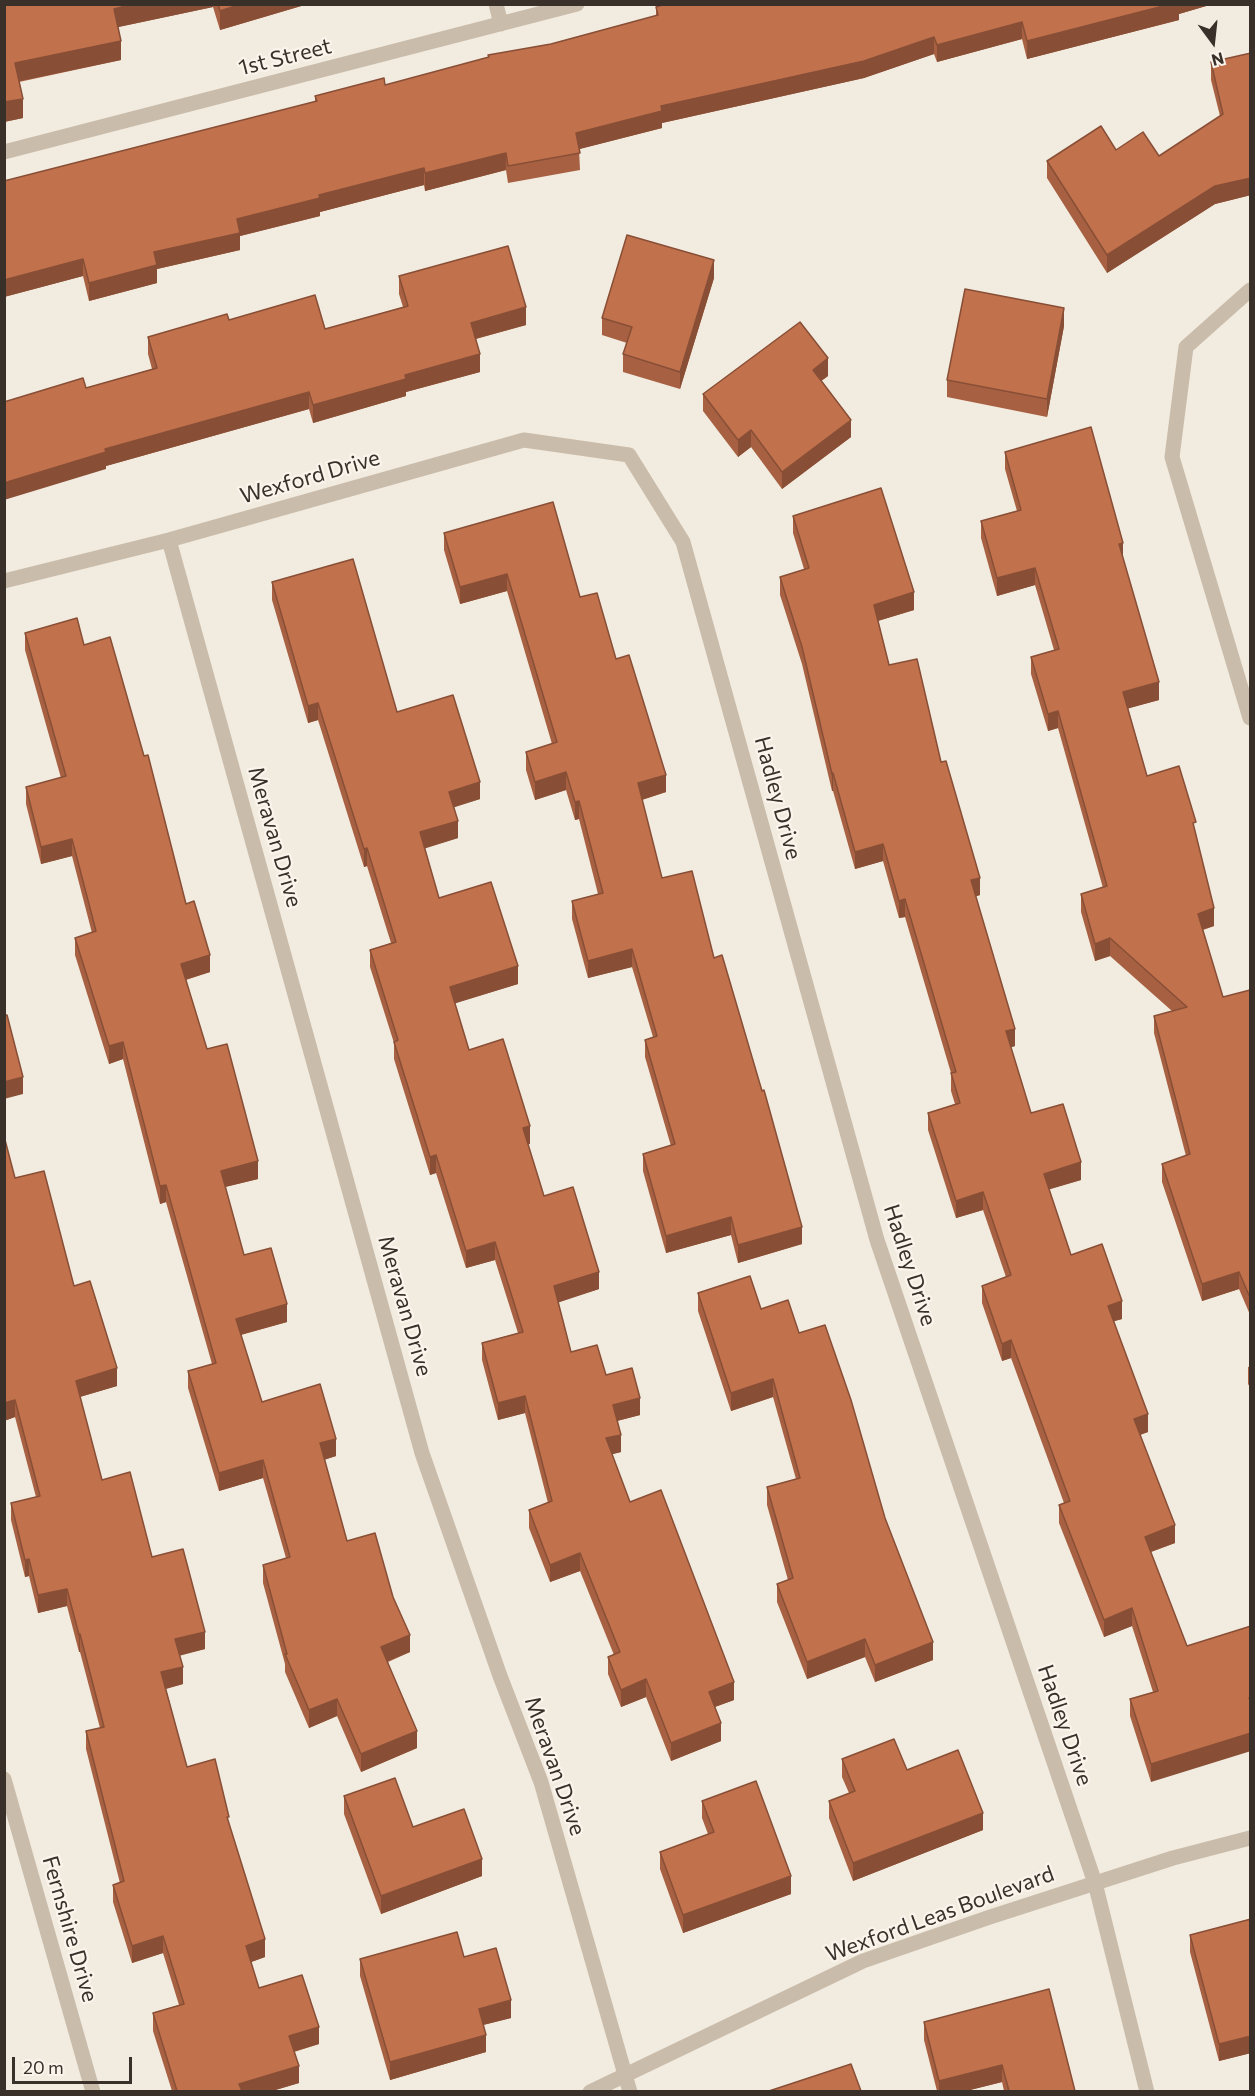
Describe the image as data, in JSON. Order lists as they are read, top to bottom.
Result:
{
  "streets": {
    "street": [
      "1st Street",
      "Wexford Drive",
      "Hadley Drive",
      "Meravan Drive",
      "Wexford Leas Boulevard",
      "Fernshire Drive"
    ]
  },
  "crossings": [
    ["Wexford Drive", "Hadley Drive"],
    ["Wexford Drive", "Meravan Drive"],
    ["Hadley Drive", "Wexford Leas Boulevard"],
    ["Meravan Drive", "Wexford Leas Boulevard"]
  ],
  "scale_bar": "20 m",
  "north": "bottom"
}
